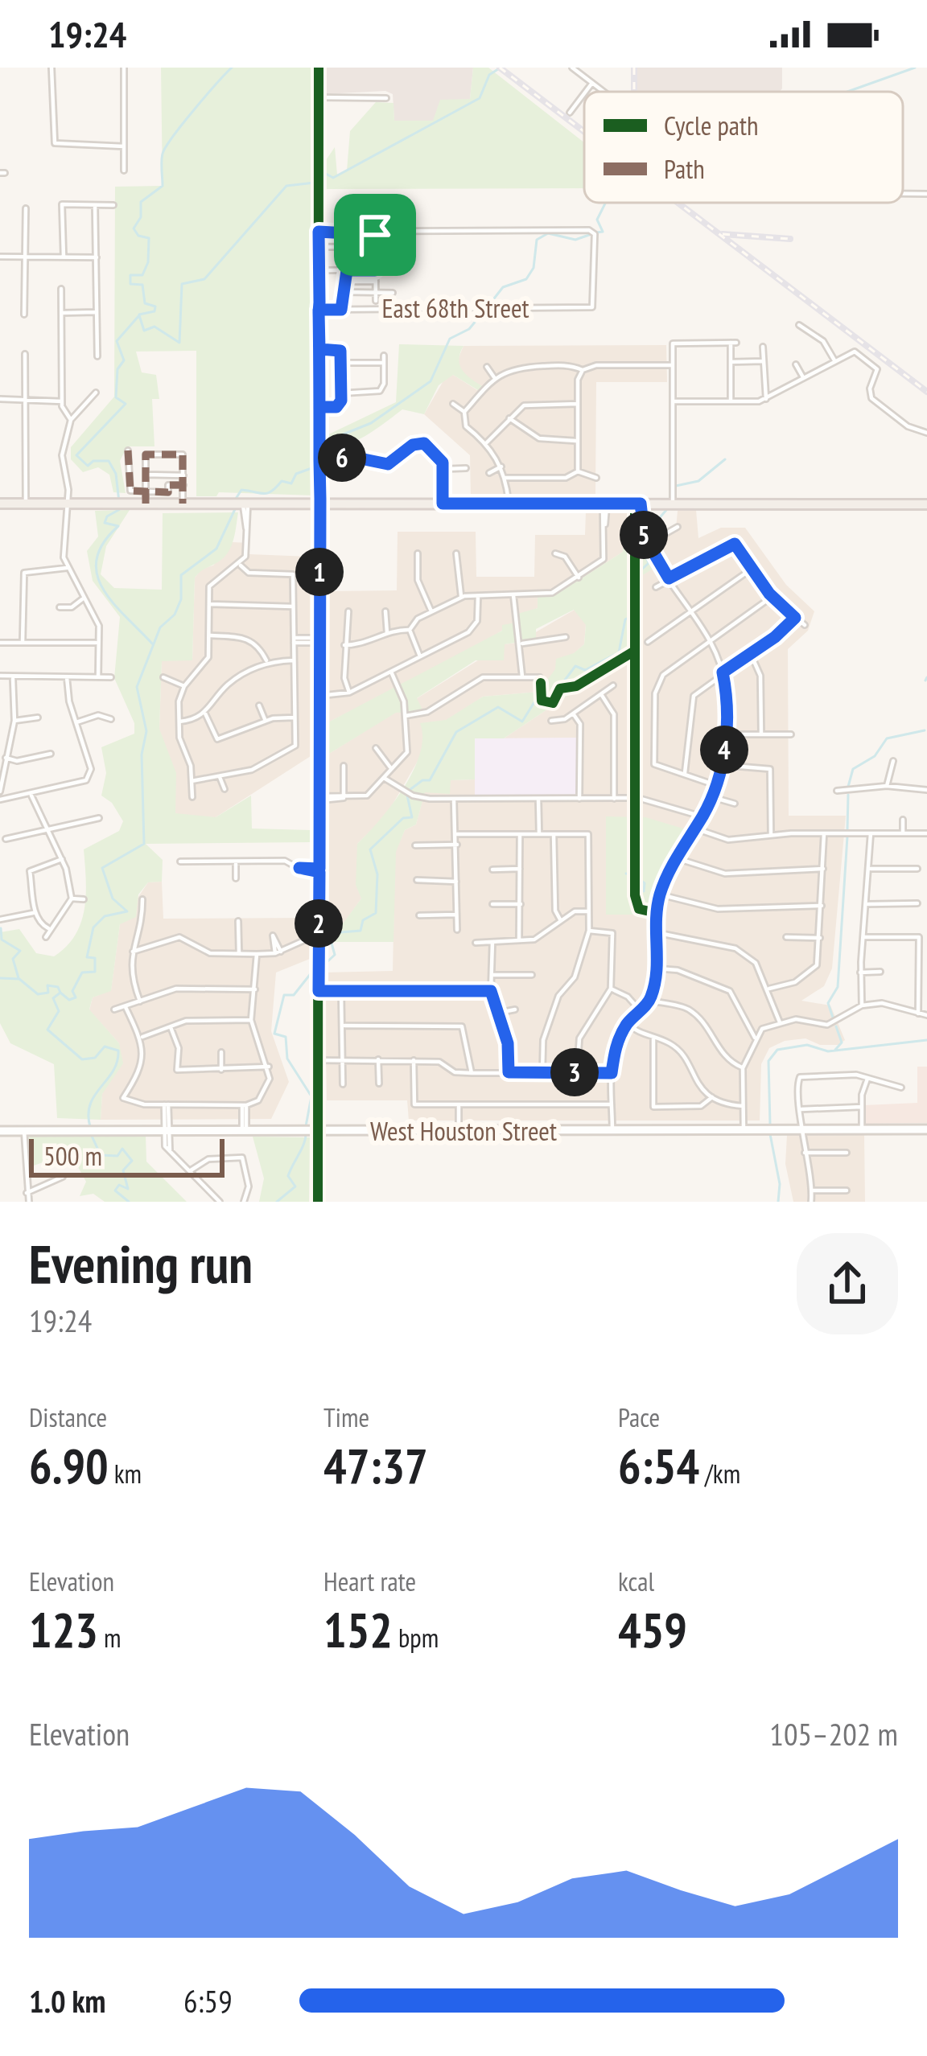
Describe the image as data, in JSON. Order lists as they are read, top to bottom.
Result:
{
  "streets": {
    "street": ["East 68th Street", "West Houston Street"]
  },
  "legend": ["Cycle path", "Path"],
  "scale_bar": "500 m",
  "page": {
    "status": "19:24",
    "pins": [
      "6",
      "5",
      "1",
      "4",
      "2",
      "3"
    ],
    "scale": "500 m",
    "heading": ["Evening run", "19:24"],
    "stats": [
      ["Distance", "6.90 km"],
      ["Time", "47:37"],
      ["Pace", "6:54 /km"],
      ["Elevation", "123 m"],
      ["Heart rate", "152 bpm"],
      ["kcal", "459"]
    ],
    "chart": ["Elevation", "105–202 m"],
    "list": [
      {
        "name": "1.0 km",
        "note": "6:59"
      }
    ]
  }
}
